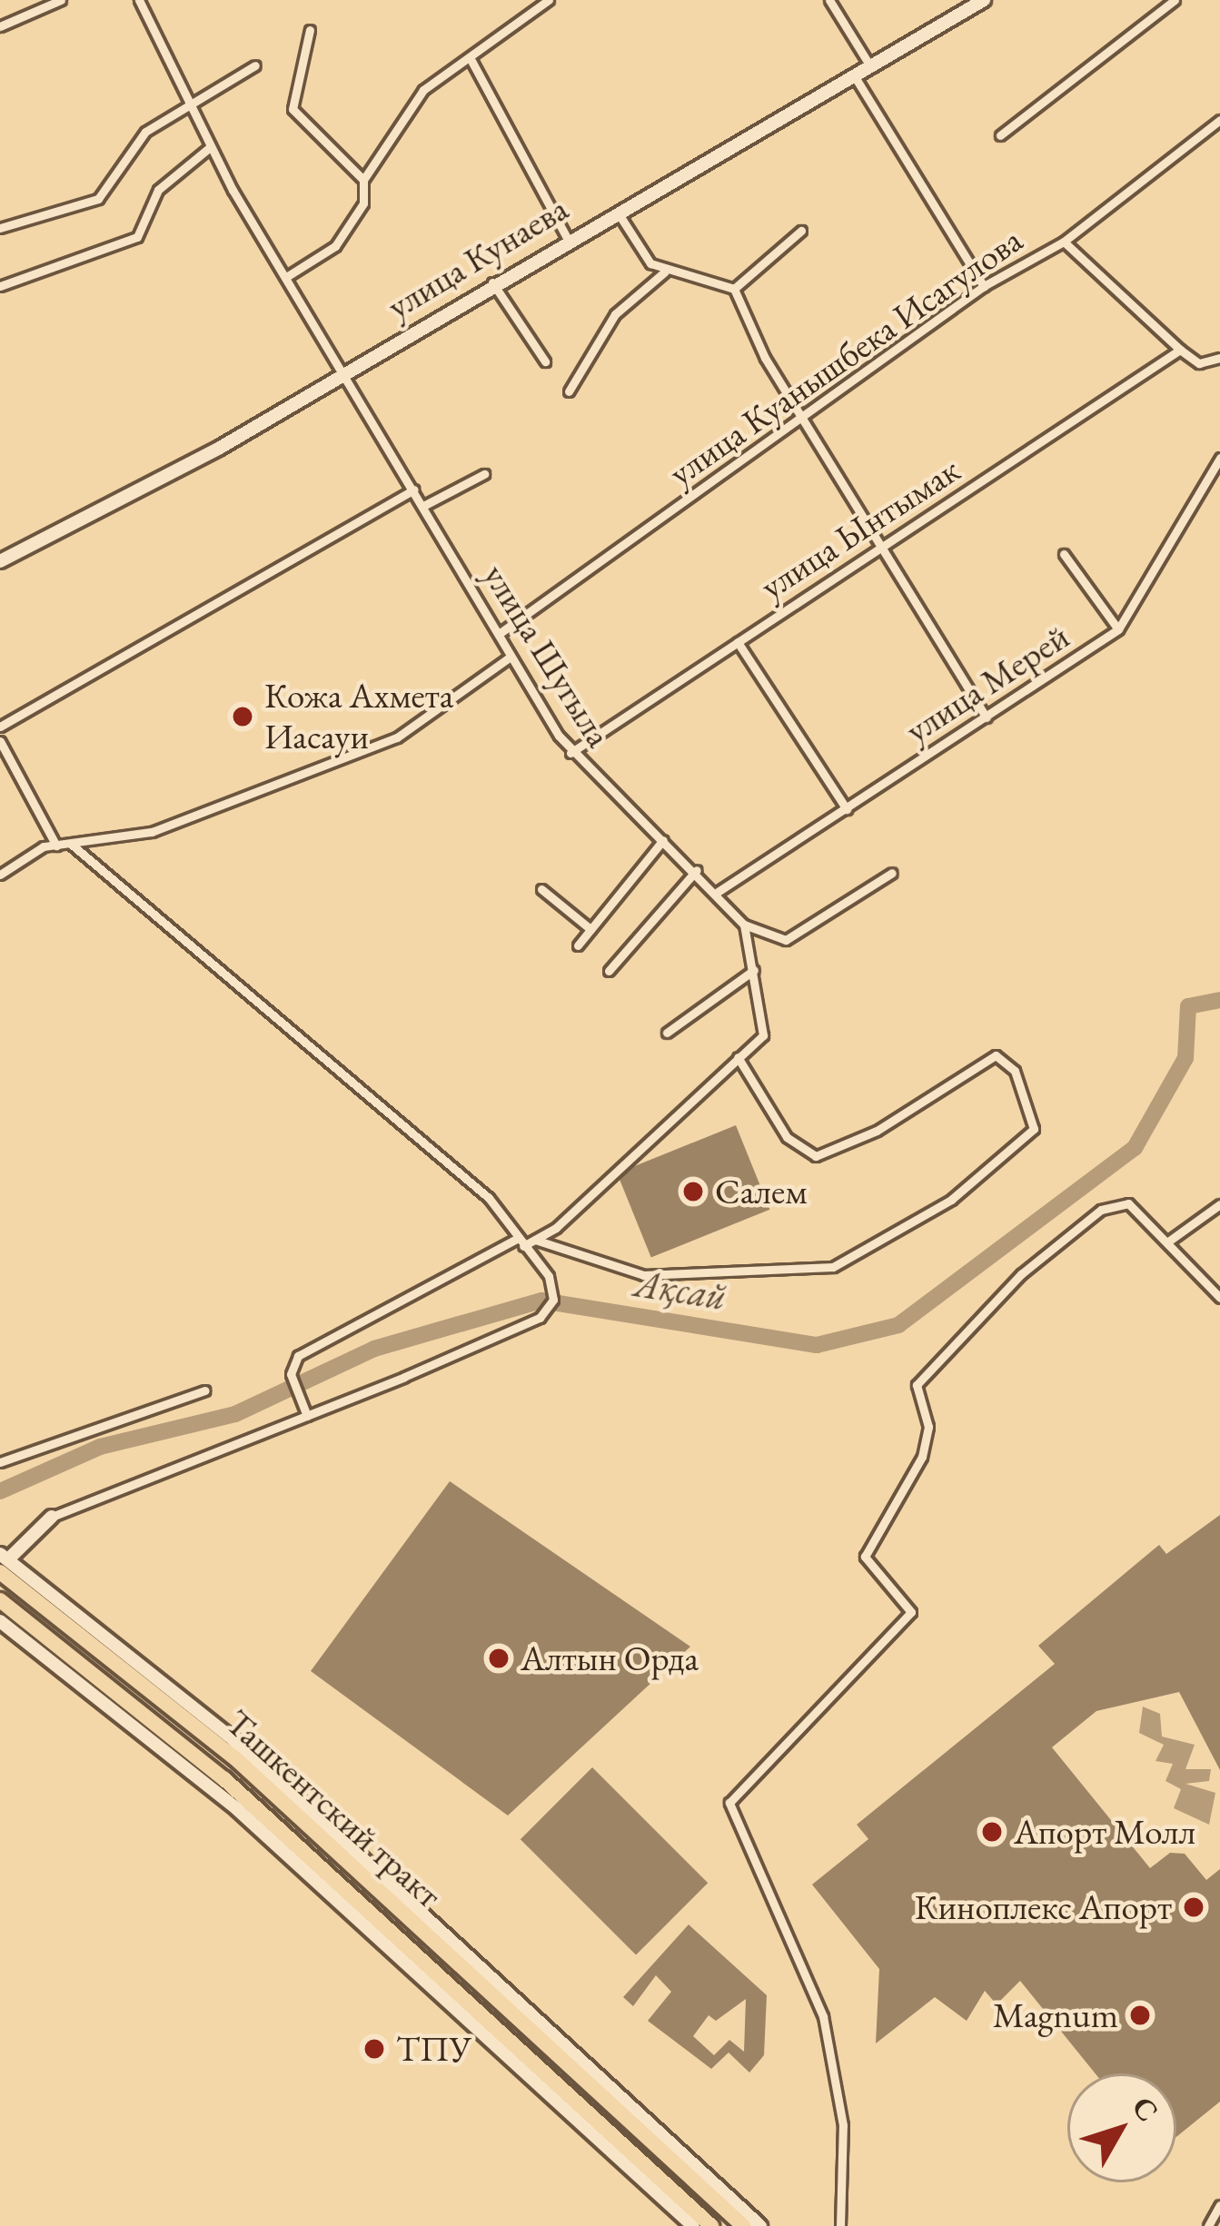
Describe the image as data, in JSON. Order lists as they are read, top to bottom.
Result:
{
  "streets": {
    "highway": ["Ташкентский тракт"],
    "main road": ["улица Кунаева"],
    "street": [
      "улица Куанышбека Исагулова",
      "улица Ынтымак",
      "улица Шугыла",
      "улица Мерей"
    ]
  },
  "crossings": [
    ["улица Кунаева", "улица Шугыла"],
    ["улица Куанышбека Исагулова", "улица Шугыла"],
    ["улица Ынтымак", "улица Шугыла"],
    ["улица Шугыла", "улица Мерей"]
  ],
  "water": ["Ақсай"],
  "places": [
    "Кожа Ахмета Иасауи",
    "Салем",
    "Алтын Орда",
    "Апорт Молл",
    "Киноплекс Апорт",
    "Magnum",
    "ТПУ"
  ],
  "north": "top right"
}
